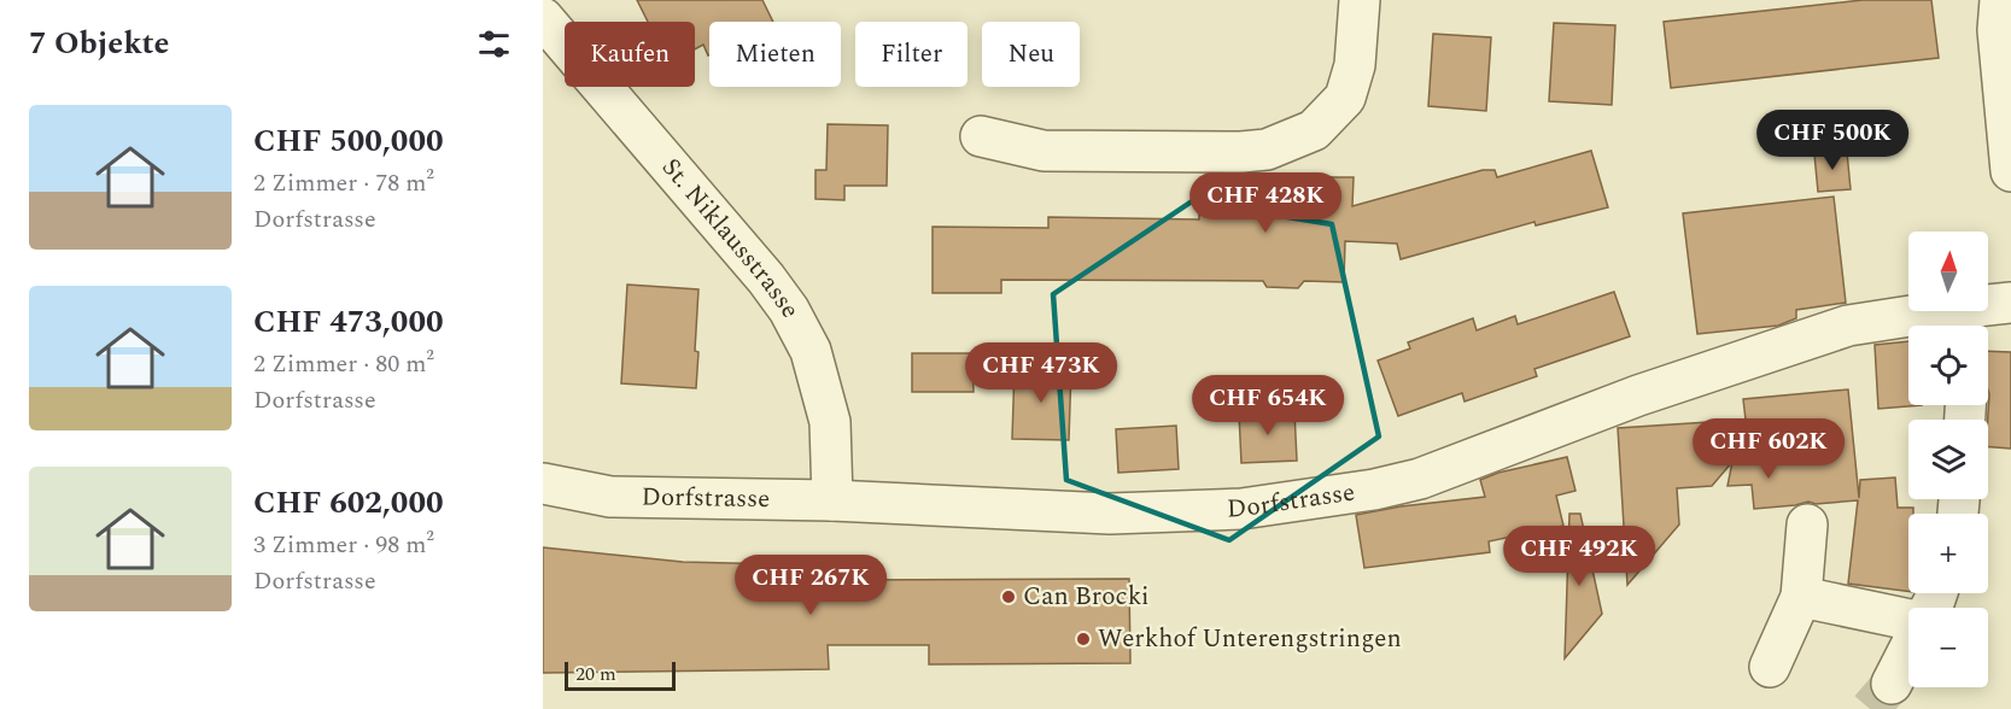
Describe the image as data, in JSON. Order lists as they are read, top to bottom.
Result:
{
  "streets": {
    "street": ["St. Niklausstrasse", "Dorfstrasse"]
  },
  "crossings": [
    ["St. Niklausstrasse", "Dorfstrasse"]
  ],
  "places": ["Can Brocki", "Werkhof Unterengstringen"],
  "scale_bar": "20 m",
  "north": "top",
  "page": {
    "heading": "7 Objekte",
    "chip": [
      "Kaufen",
      "Mieten",
      "Filter",
      "Neu"
    ],
    "list": [
      {
        "name": "CHF 500,000",
        "note": "2 Zimmer · 78 m² · Dorfstrasse"
      },
      {
        "name": "CHF 473,000",
        "note": "2 Zimmer · 80 m² · Dorfstrasse"
      },
      {
        "name": "CHF 602,000",
        "note": "3 Zimmer · 98 m² · Dorfstrasse"
      }
    ],
    "price": [
      "CHF 500K",
      "CHF 428K",
      "CHF 473K",
      "CHF 654K",
      "CHF 602K",
      "CHF 492K",
      "CHF 267K"
    ],
    "map_buttons": ["+", "−"],
    "scale": "20 m"
  }
}
